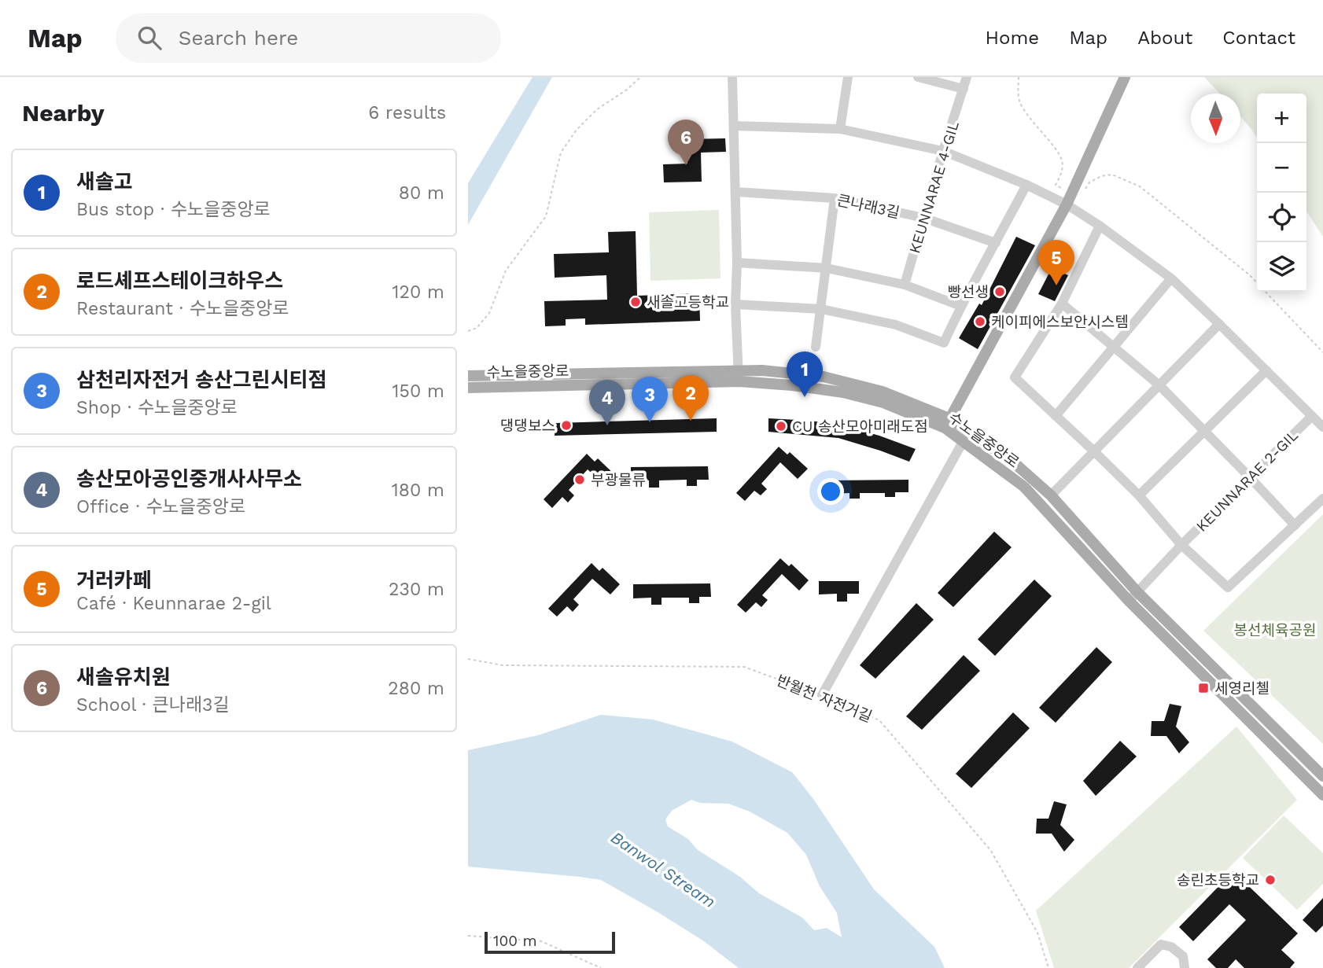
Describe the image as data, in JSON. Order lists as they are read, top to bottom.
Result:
{
  "streets": {
    "main road": ["수노을중앙로"],
    "street": ["KEUNNARAE 4-GIL", "큰나래3길", "KEUNNARAE 2-GIL"],
    "path": ["반월천 자전거길"]
  },
  "crossings": [
    ["KEUNNARAE 4-GIL", "큰나래3길"],
    ["수노을중앙로", "KEUNNARAE 2-GIL"]
  ],
  "water": ["Banwol Stream"],
  "parks": ["봉선체육공원"],
  "places": {
    "other": [
      "빵선생",
      "새솔고등학교",
      "케이피에스보안시스템",
      "댕댕보스",
      "CU 송산모아미래도점",
      "부광물류",
      "송린초등학교"
    ],
    "transit": ["세영리첼"]
  },
  "scale_bar": "100 m",
  "north": "bottom",
  "page": {
    "header": "Map",
    "search": "Search here",
    "nav": [
      "Home",
      "Map",
      "About",
      "Contact"
    ],
    "heading": ["Nearby", "6 results"],
    "map_buttons": ["+", "−"],
    "pins": [
      "6",
      "5",
      "1",
      "2",
      "3",
      "4"
    ],
    "list": [
      {
        "mark": "1",
        "name": "새솔고",
        "note": "Bus stop · 수노을중앙로",
        "value": "80 m"
      },
      {
        "mark": "2",
        "name": "로드셰프스테이크하우스",
        "note": "Restaurant · 수노을중앙로",
        "value": "120 m"
      },
      {
        "mark": "3",
        "name": "삼천리자전거 송산그린시티점",
        "note": "Shop · 수노을중앙로",
        "value": "150 m"
      },
      {
        "mark": "4",
        "name": "송산모아공인중개사사무소",
        "note": "Office · 수노을중앙로",
        "value": "180 m"
      },
      {
        "mark": "5",
        "name": "거러카페",
        "note": "Café · Keunnarae 2-gil",
        "value": "230 m"
      },
      {
        "mark": "6",
        "name": "새솔유치원",
        "note": "School · 큰나래3길",
        "value": "280 m"
      }
    ],
    "scale": "100 m"
  }
}
